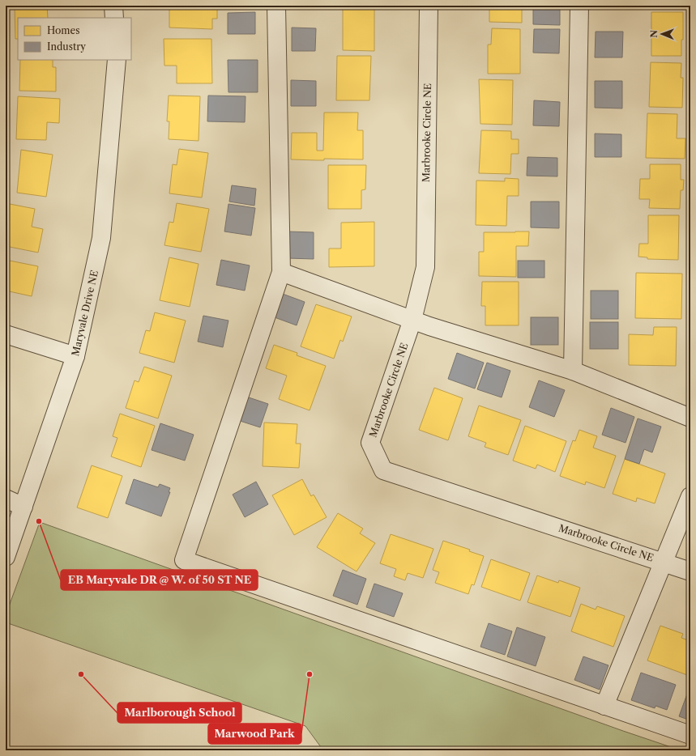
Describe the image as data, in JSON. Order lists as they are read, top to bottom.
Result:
{
  "streets": {
    "street": ["Marbrooke Circle NE", "Maryvale Drive NE"]
  },
  "places": ["EB Maryvale DR @ W. of 50 ST NE", "Marlborough School", "Marwood Park"],
  "legend": ["Homes", "Industry"],
  "north": "left"
}
